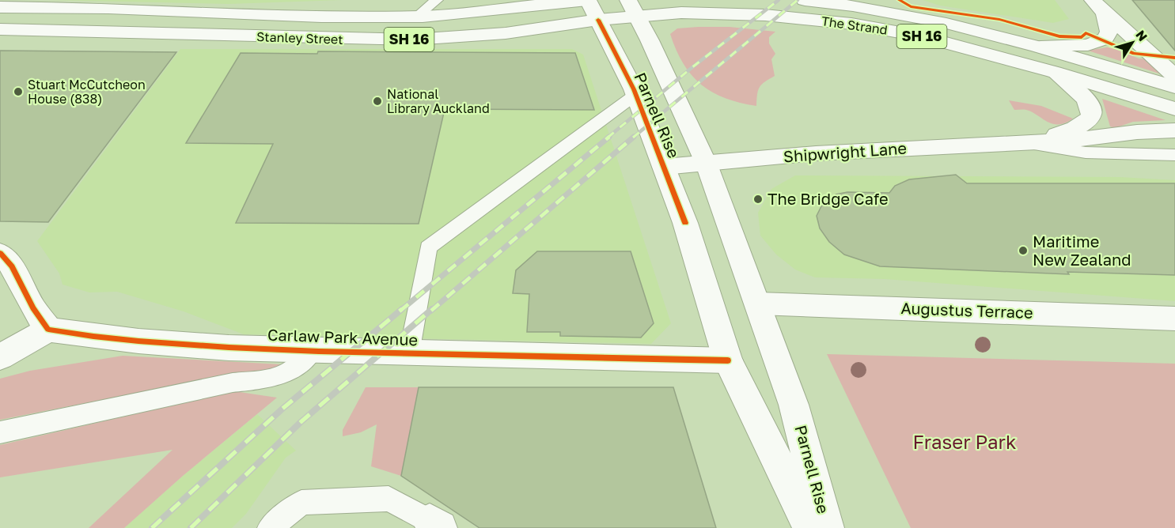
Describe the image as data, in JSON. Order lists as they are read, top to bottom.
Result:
{
  "streets": {
    "main road": [
      "The Strand",
      "SH 16",
      "Stanley Street",
      "Parnell Rise",
      "Shipwright Lane",
      "Augustus Terrace",
      "Carlaw Park Avenue"
    ]
  },
  "crossings": [
    ["The Strand", "SH 16"],
    ["The Strand", "Parnell Rise"],
    ["The Strand", "Shipwright Lane"],
    ["SH 16", "Stanley Street"],
    ["SH 16", "Parnell Rise"],
    ["Stanley Street", "Parnell Rise"],
    ["Parnell Rise", "Shipwright Lane"],
    ["Parnell Rise", "Augustus Terrace"],
    ["Parnell Rise", "Carlaw Park Avenue"]
  ],
  "parks": ["Fraser Park"],
  "places": [
    "Stuart McCutcheon House (838)",
    "National Library Auckland",
    "The Bridge Cafe",
    "Maritime New Zealand"
  ],
  "north": "top right"
}
